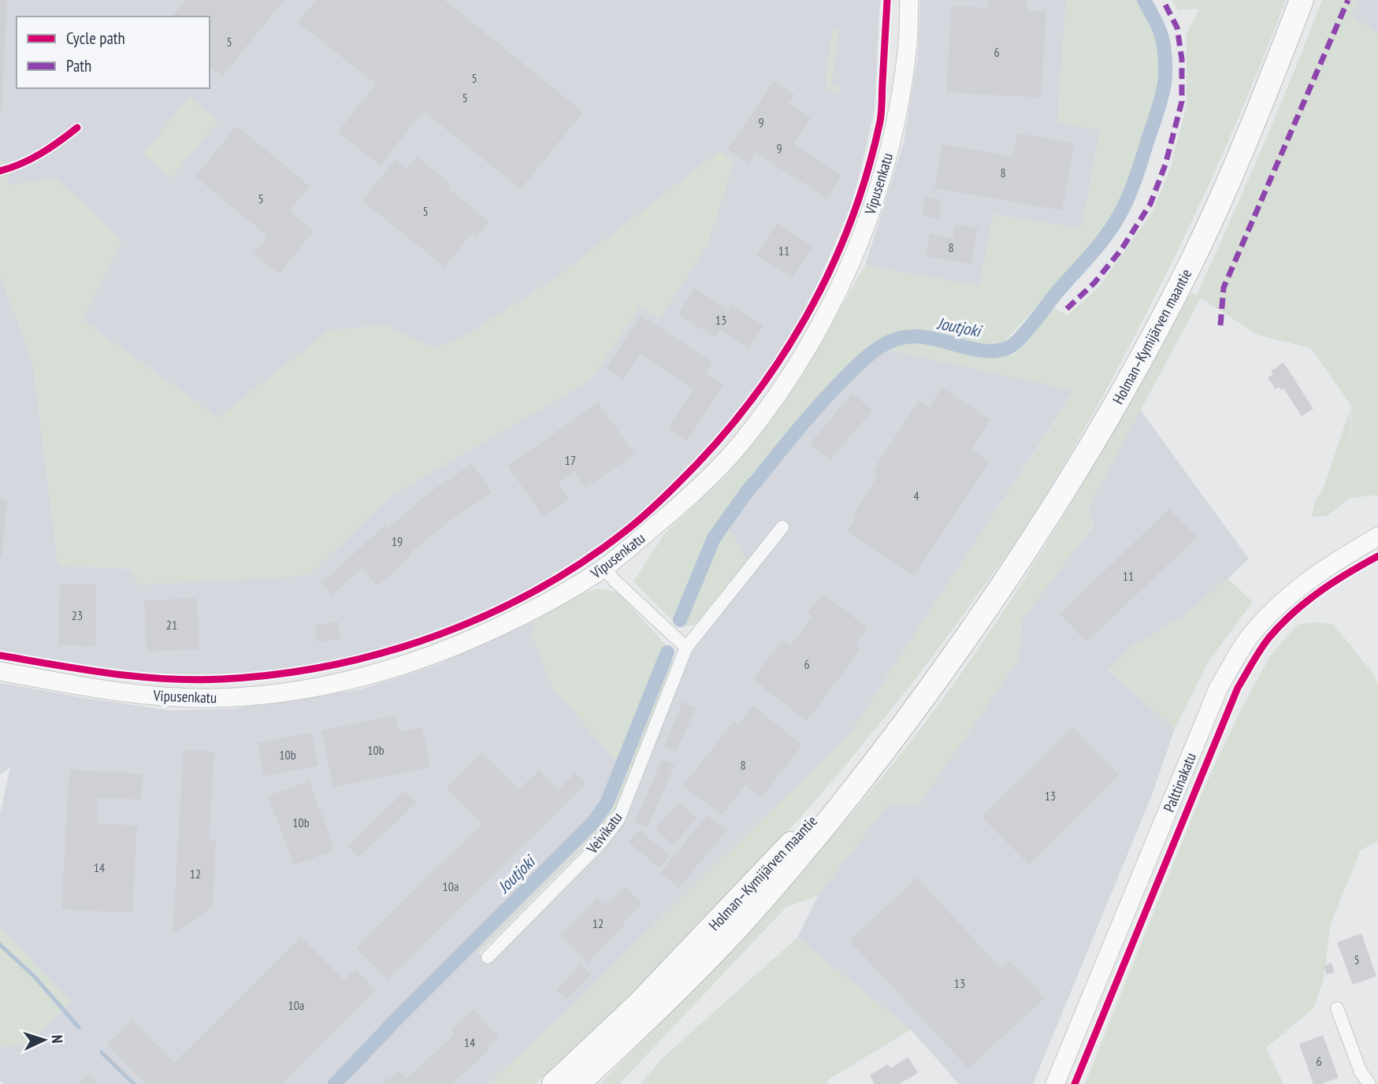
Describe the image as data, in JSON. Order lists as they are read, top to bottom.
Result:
{
  "streets": {
    "highway": ["Holman–Kymijärven maantie"],
    "street": ["Vipusenkatu", "Palttinakatu", "Veivikatu"]
  },
  "water": ["Joutjoki"],
  "house_numbers": [
    "5",
    "6",
    "5",
    "5",
    "9",
    "9",
    "8",
    "5",
    "5",
    "8",
    "11",
    "13",
    "17",
    "4",
    "19",
    "11",
    "23",
    "21",
    "6",
    "10b",
    "10b",
    "8",
    "13",
    "10b",
    "14",
    "12",
    "10a",
    "12",
    "5",
    "13",
    "10a",
    "14",
    "6"
  ],
  "legend": ["Cycle path", "Path"],
  "north": "right"
}
